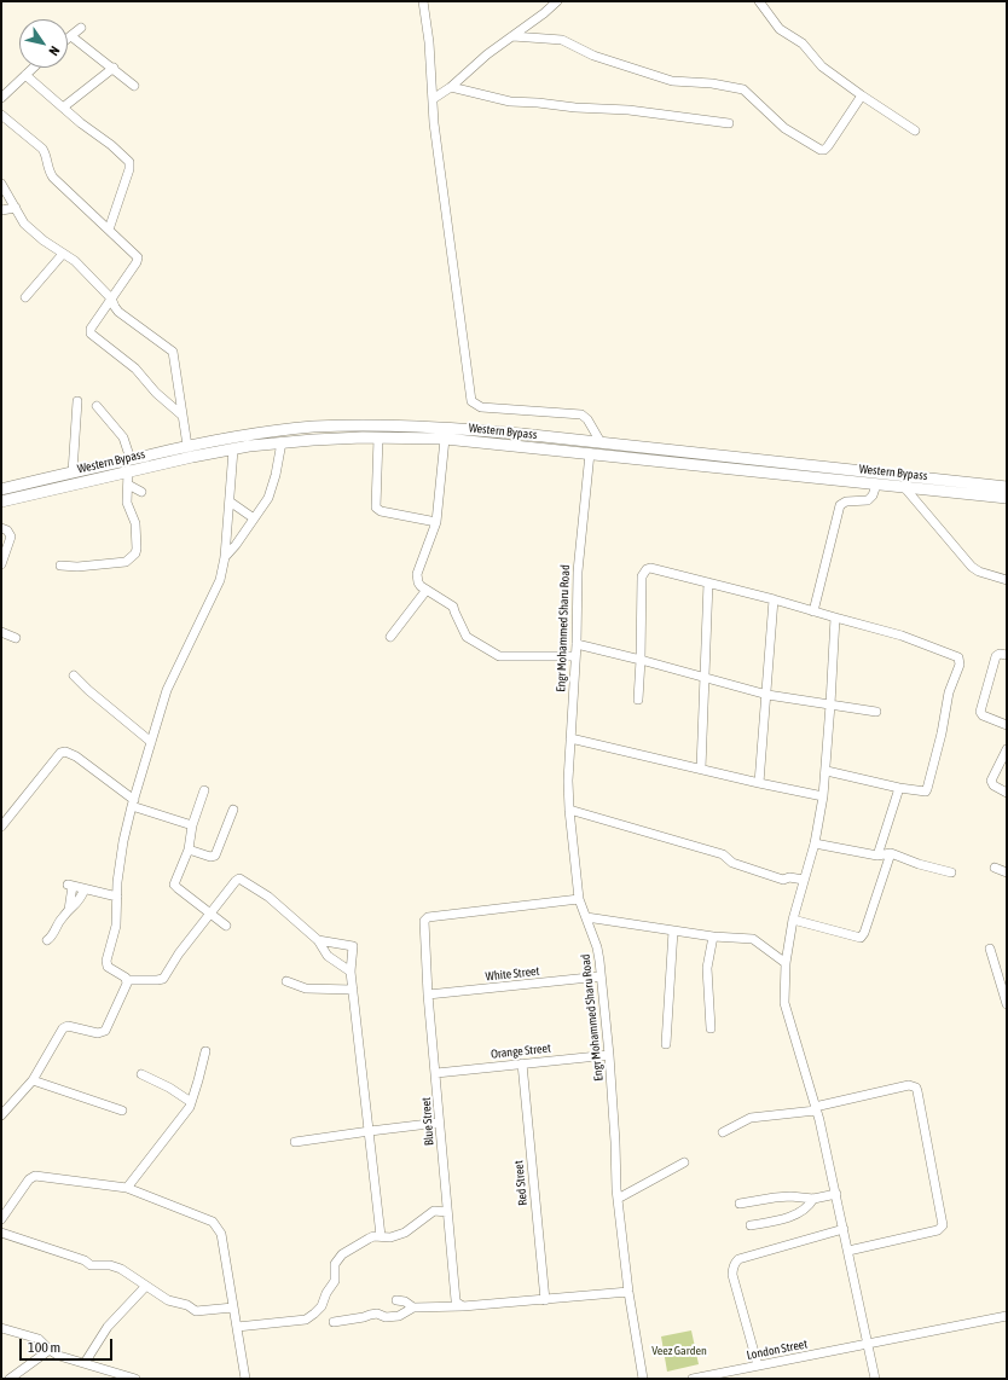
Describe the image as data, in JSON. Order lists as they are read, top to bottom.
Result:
{
  "streets": {
    "main road": ["Western Bypass"],
    "street": [
      "Engr Mohammed Sharu Road",
      "White Street",
      "Orange Street",
      "Blue Street",
      "Red Street",
      "London Street"
    ]
  },
  "crossings": [
    ["Western Bypass", "Engr Mohammed Sharu Road"],
    ["Engr Mohammed Sharu Road", "White Street"],
    ["Engr Mohammed Sharu Road", "Orange Street"],
    ["Engr Mohammed Sharu Road", "Blue Street"],
    ["White Street", "Blue Street"],
    ["Orange Street", "Blue Street"],
    ["Orange Street", "Red Street"]
  ],
  "parks": ["Veez Garden"],
  "scale_bar": "100 m",
  "north": "bottom right"
}
